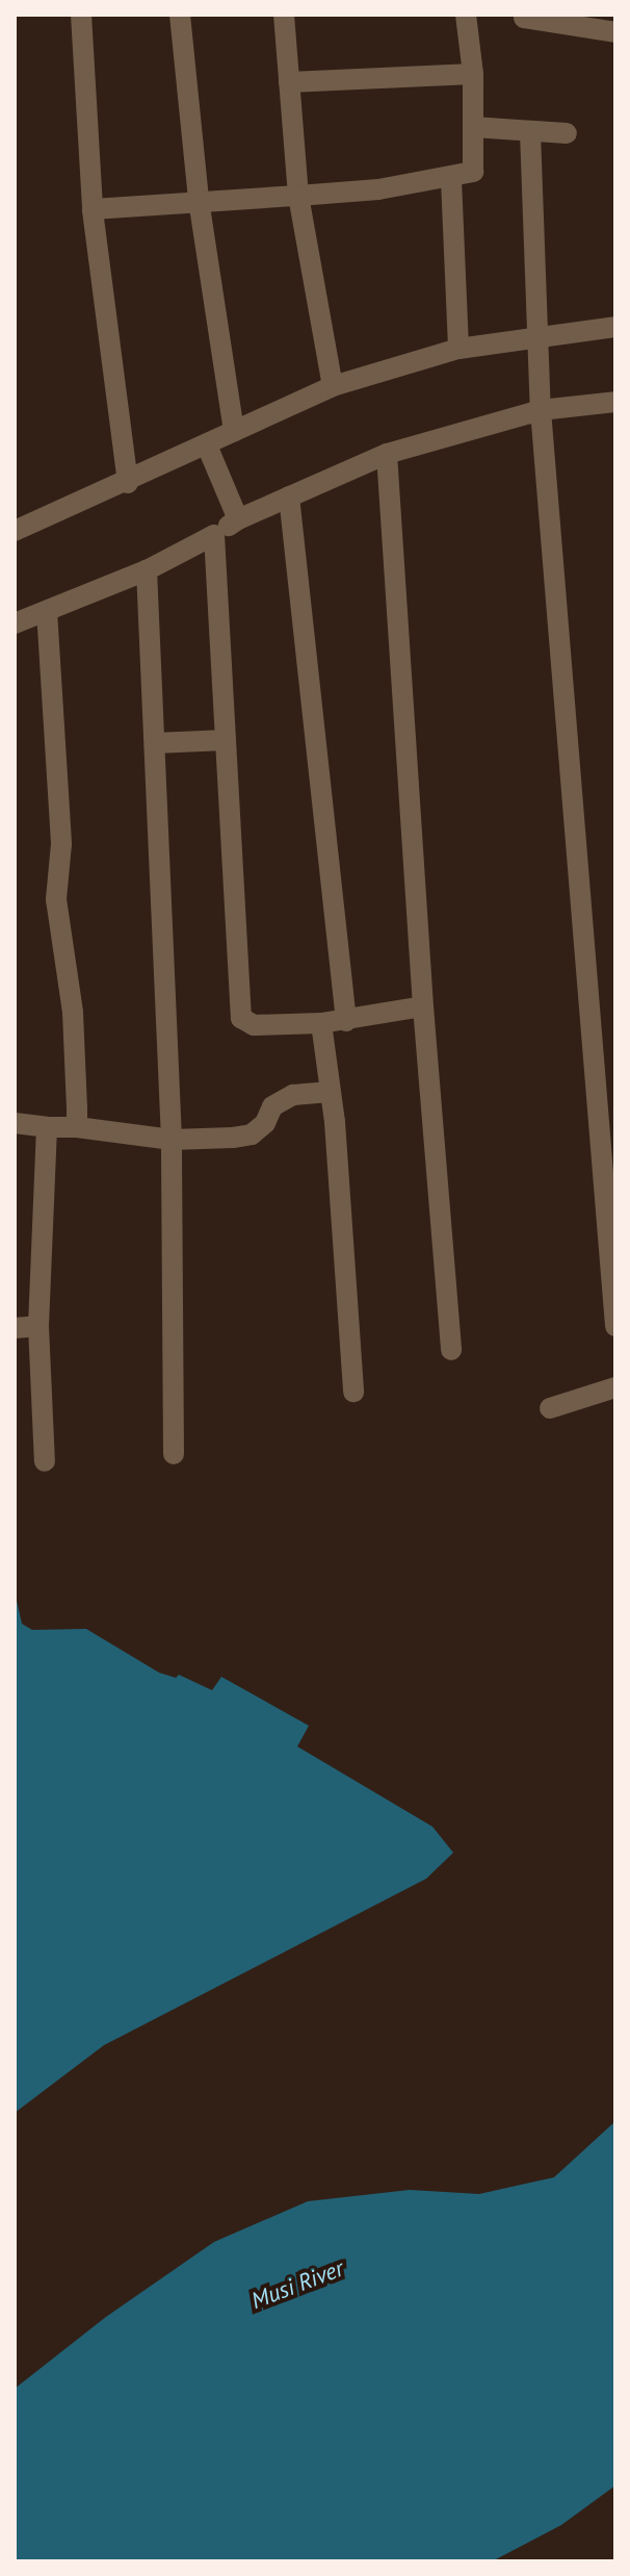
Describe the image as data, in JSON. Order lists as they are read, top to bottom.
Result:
{
  "water": ["Musi River"]
}
